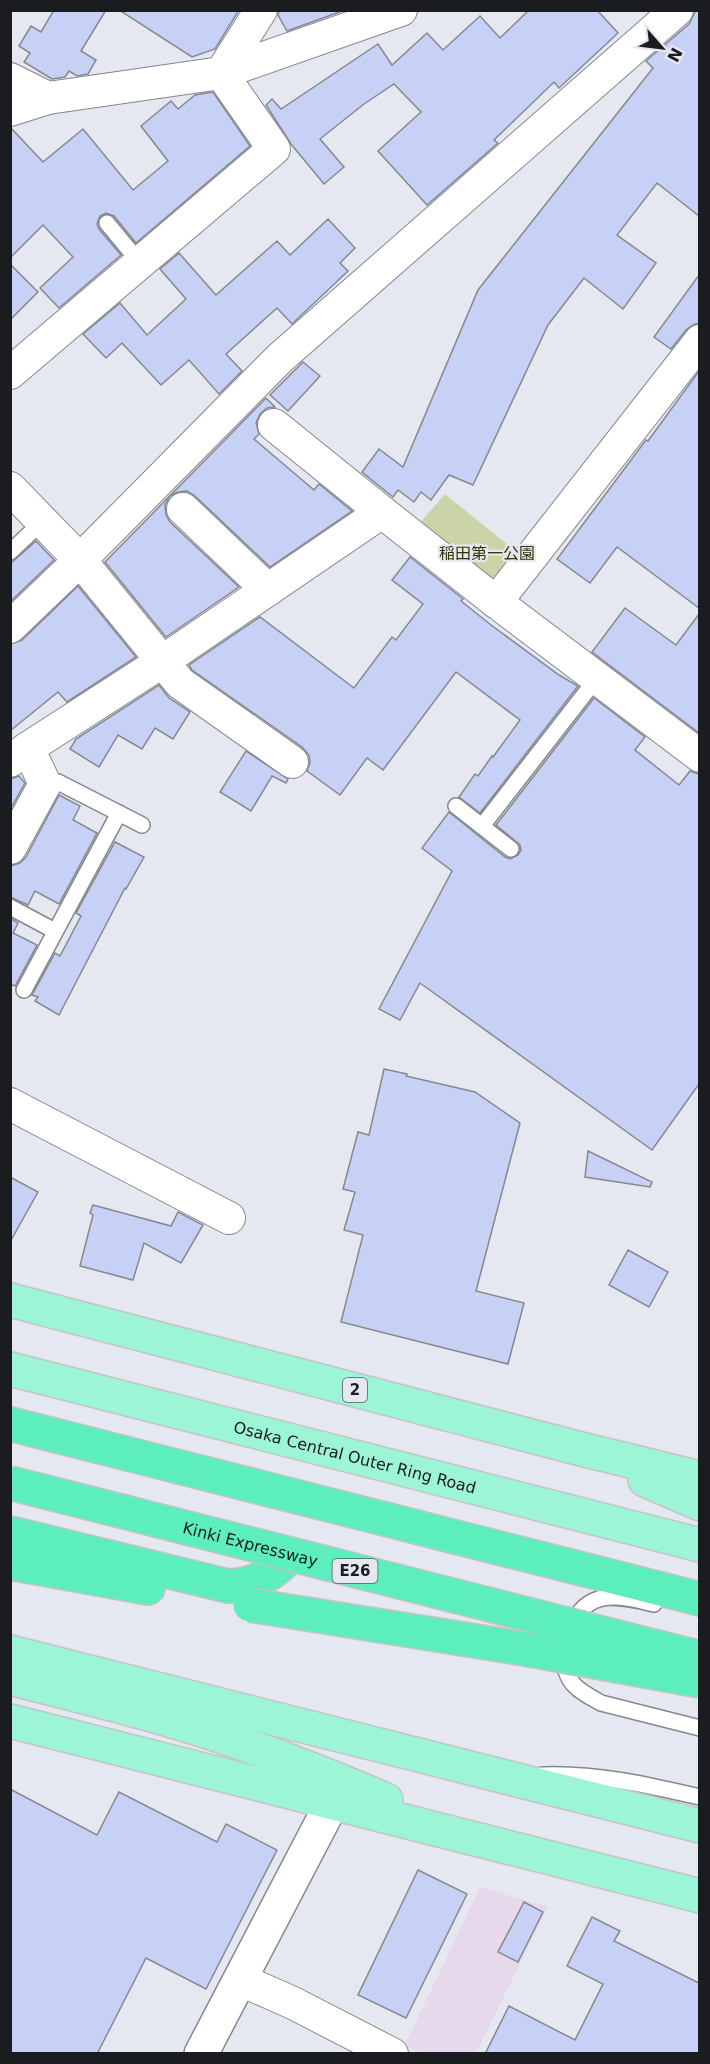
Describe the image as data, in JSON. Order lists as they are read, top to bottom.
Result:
{
  "streets": {
    "highway": ["Kinki Expressway", "E26"],
    "main road": ["2", "Osaka Central Outer Ring Road"]
  },
  "parks": ["稲田第一公園"],
  "north": "bottom right"
}
